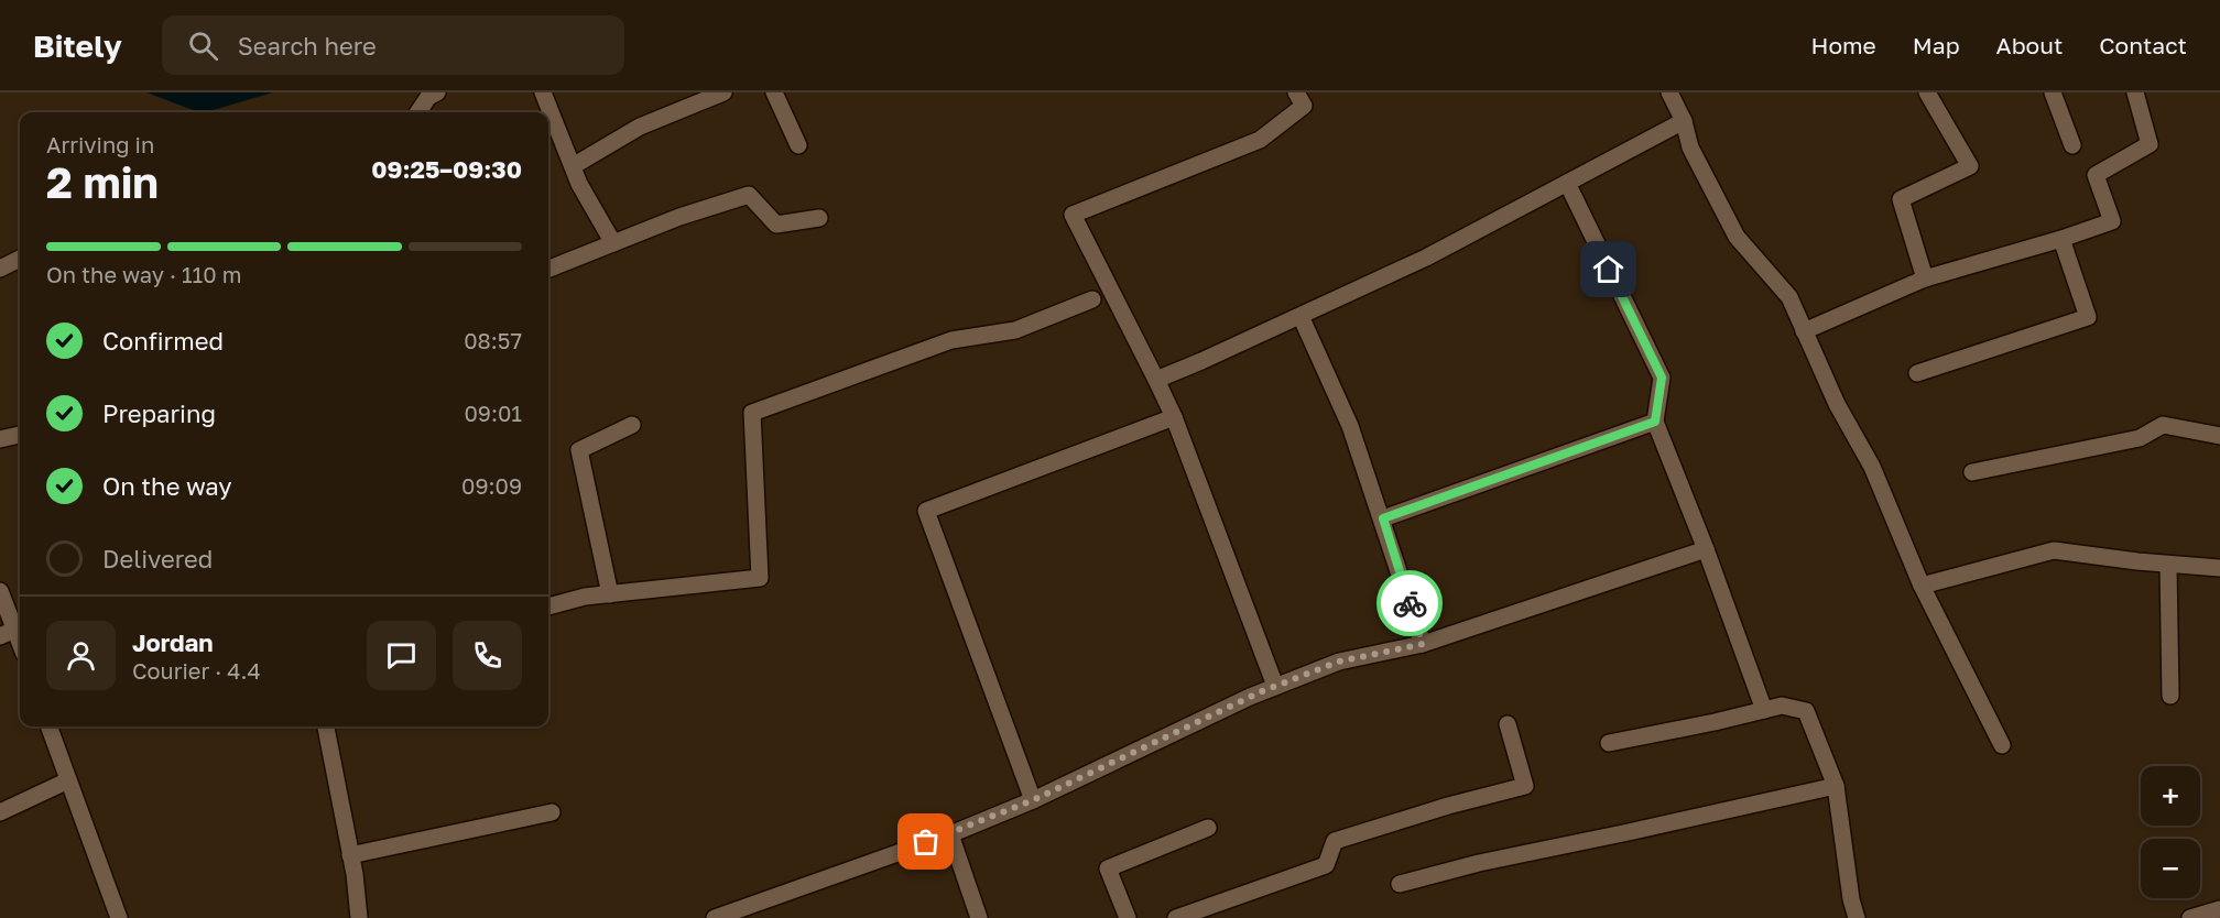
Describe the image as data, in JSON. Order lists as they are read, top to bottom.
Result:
{
  "page": {
    "header": "Bitely",
    "search": "Search here",
    "nav": [
      "Home",
      "Map",
      "About",
      "Contact"
    ],
    "heading": ["2 min", "Arriving in", "09:25–09:30"],
    "panel": ["Jordan", "Courier · 4.4"],
    "bar": "On the way · 110 m",
    "list": [
      ["Confirmed", "08:57"],
      ["Preparing", "09:01"],
      ["On the way", "09:09"],
      "Delivered"
    ],
    "map_buttons": ["+", "−"]
  }
}
